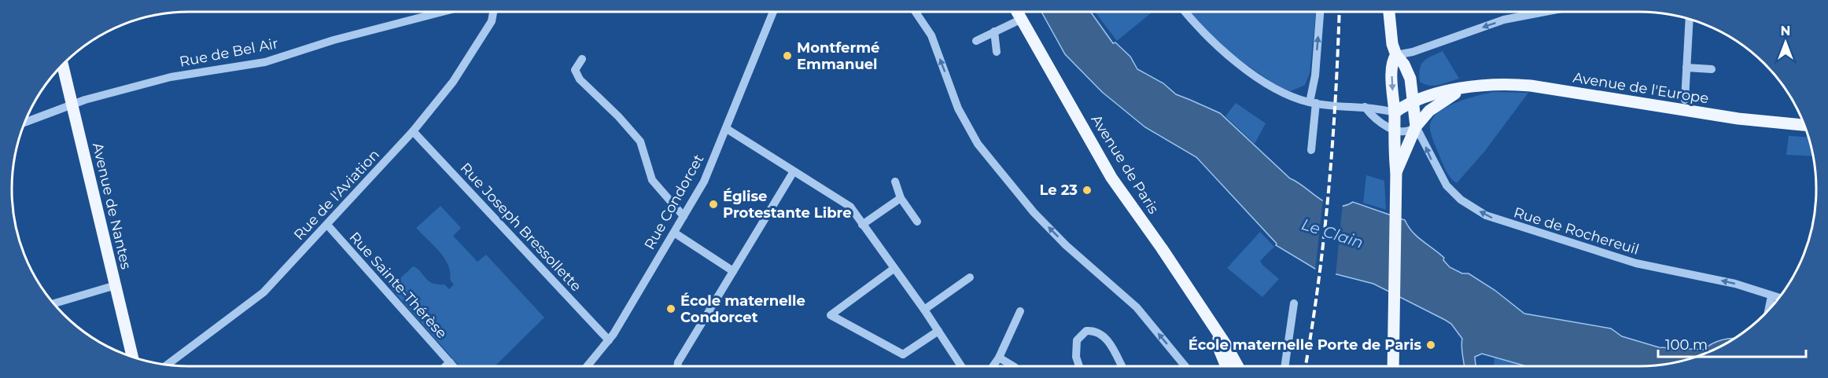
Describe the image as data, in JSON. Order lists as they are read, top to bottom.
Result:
{
  "streets": {
    "main road": ["Avenue de l'Europe", "Avenue de Paris", "Avenue de Nantes"],
    "street": [
      "Rue de Bel Air",
      "Rue de l'Aviation",
      "Rue Condorcet",
      "Rue Joseph Bressollette",
      "Rue de Rochereuil",
      "Rue Sainte-Thérèse"
    ]
  },
  "crossings": [
    ["Rue de Bel Air", "Avenue de Nantes"],
    ["Avenue de l'Europe", "Rue de Rochereuil"],
    ["Rue de l'Aviation", "Rue Joseph Bressollette"],
    ["Rue de l'Aviation", "Rue Sainte-Thérèse"],
    ["Rue Condorcet", "Rue Joseph Bressollette"]
  ],
  "one_way": ["Rue de Rochereuil"],
  "water": ["Le Clain"],
  "places": [
    "Montfermé Emmanuel",
    "Le 23",
    "Église Protestante Libre",
    "École maternelle Condorcet",
    "École maternelle Porte de Paris"
  ],
  "scale_bar": "100 m",
  "north": "top"
}
